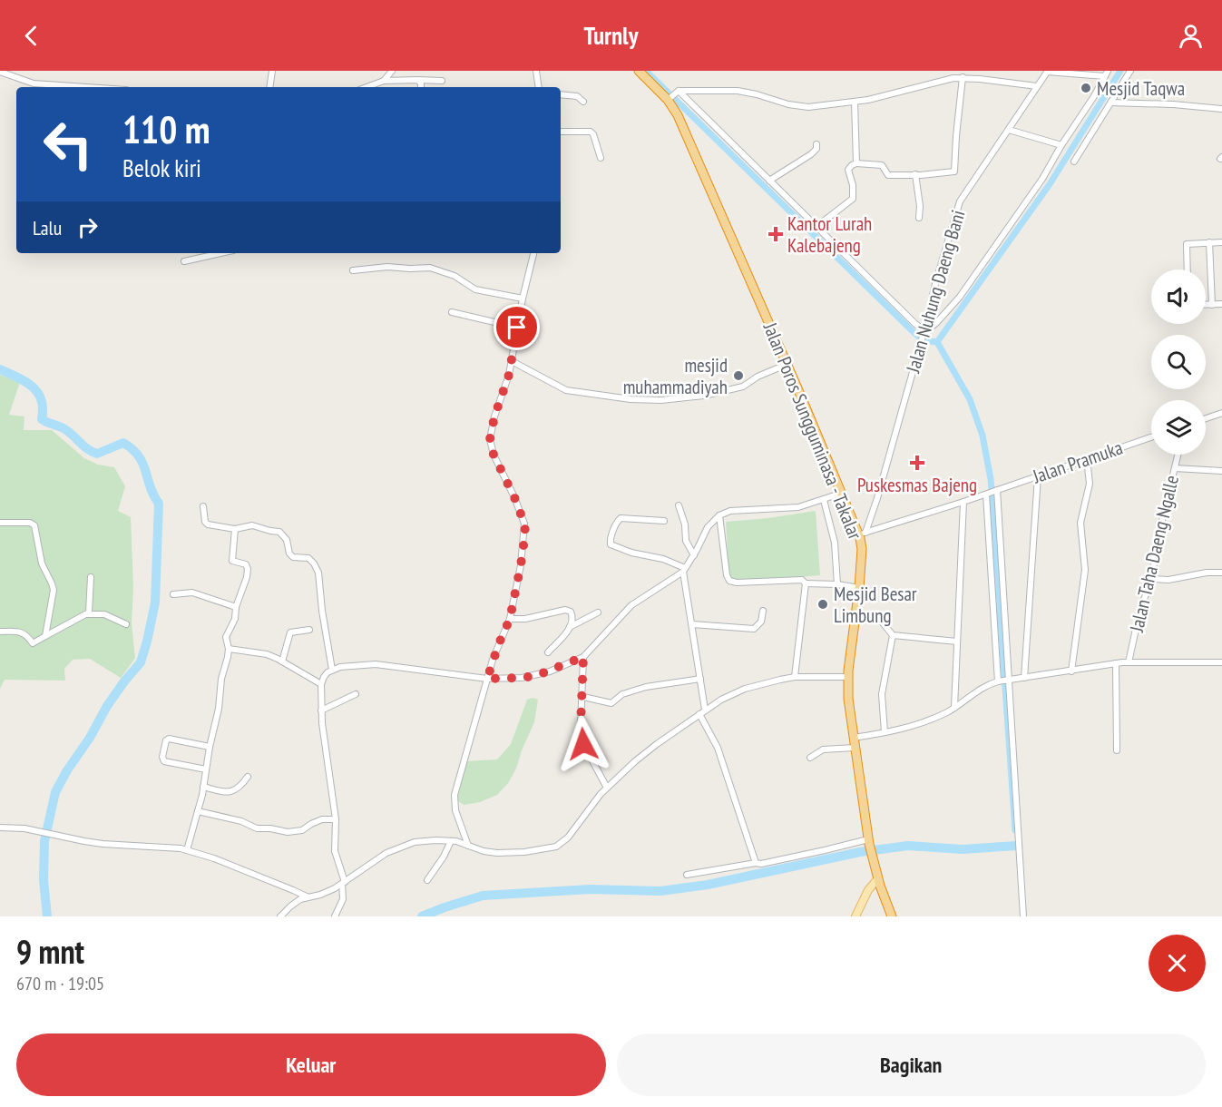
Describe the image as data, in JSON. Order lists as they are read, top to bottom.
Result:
{
  "streets": {
    "highway": ["Jalan Poros Sungguminasa - Takalar"],
    "street": ["Jalan Nuhung Daeng Bani", "Jalan Pramuka", "Jalan Taha Daeng Ngalle"]
  },
  "crossings": [
    ["Jalan Nuhung Daeng Bani", "Jalan Poros Sungguminasa - Takalar"],
    ["Jalan Nuhung Daeng Bani", "Jalan Pramuka"],
    ["Jalan Poros Sungguminasa - Takalar", "Jalan Pramuka"]
  ],
  "places": {
    "other": ["Mesjid Taqwa", "mesjid muhammadiyah", "Mesjid Besar Limbung"],
    "health": ["Kantor Lurah Kalebajeng", "Puskesmas Bajeng"]
  },
  "page": {
    "header": "Turnly",
    "turn": ["110 m", "Belok kiri"],
    "then": "Lalu",
    "heading": ["9 mnt", "670 m · 19:05"],
    "buttons": ["Keluar", "Bagikan"]
  }
}
